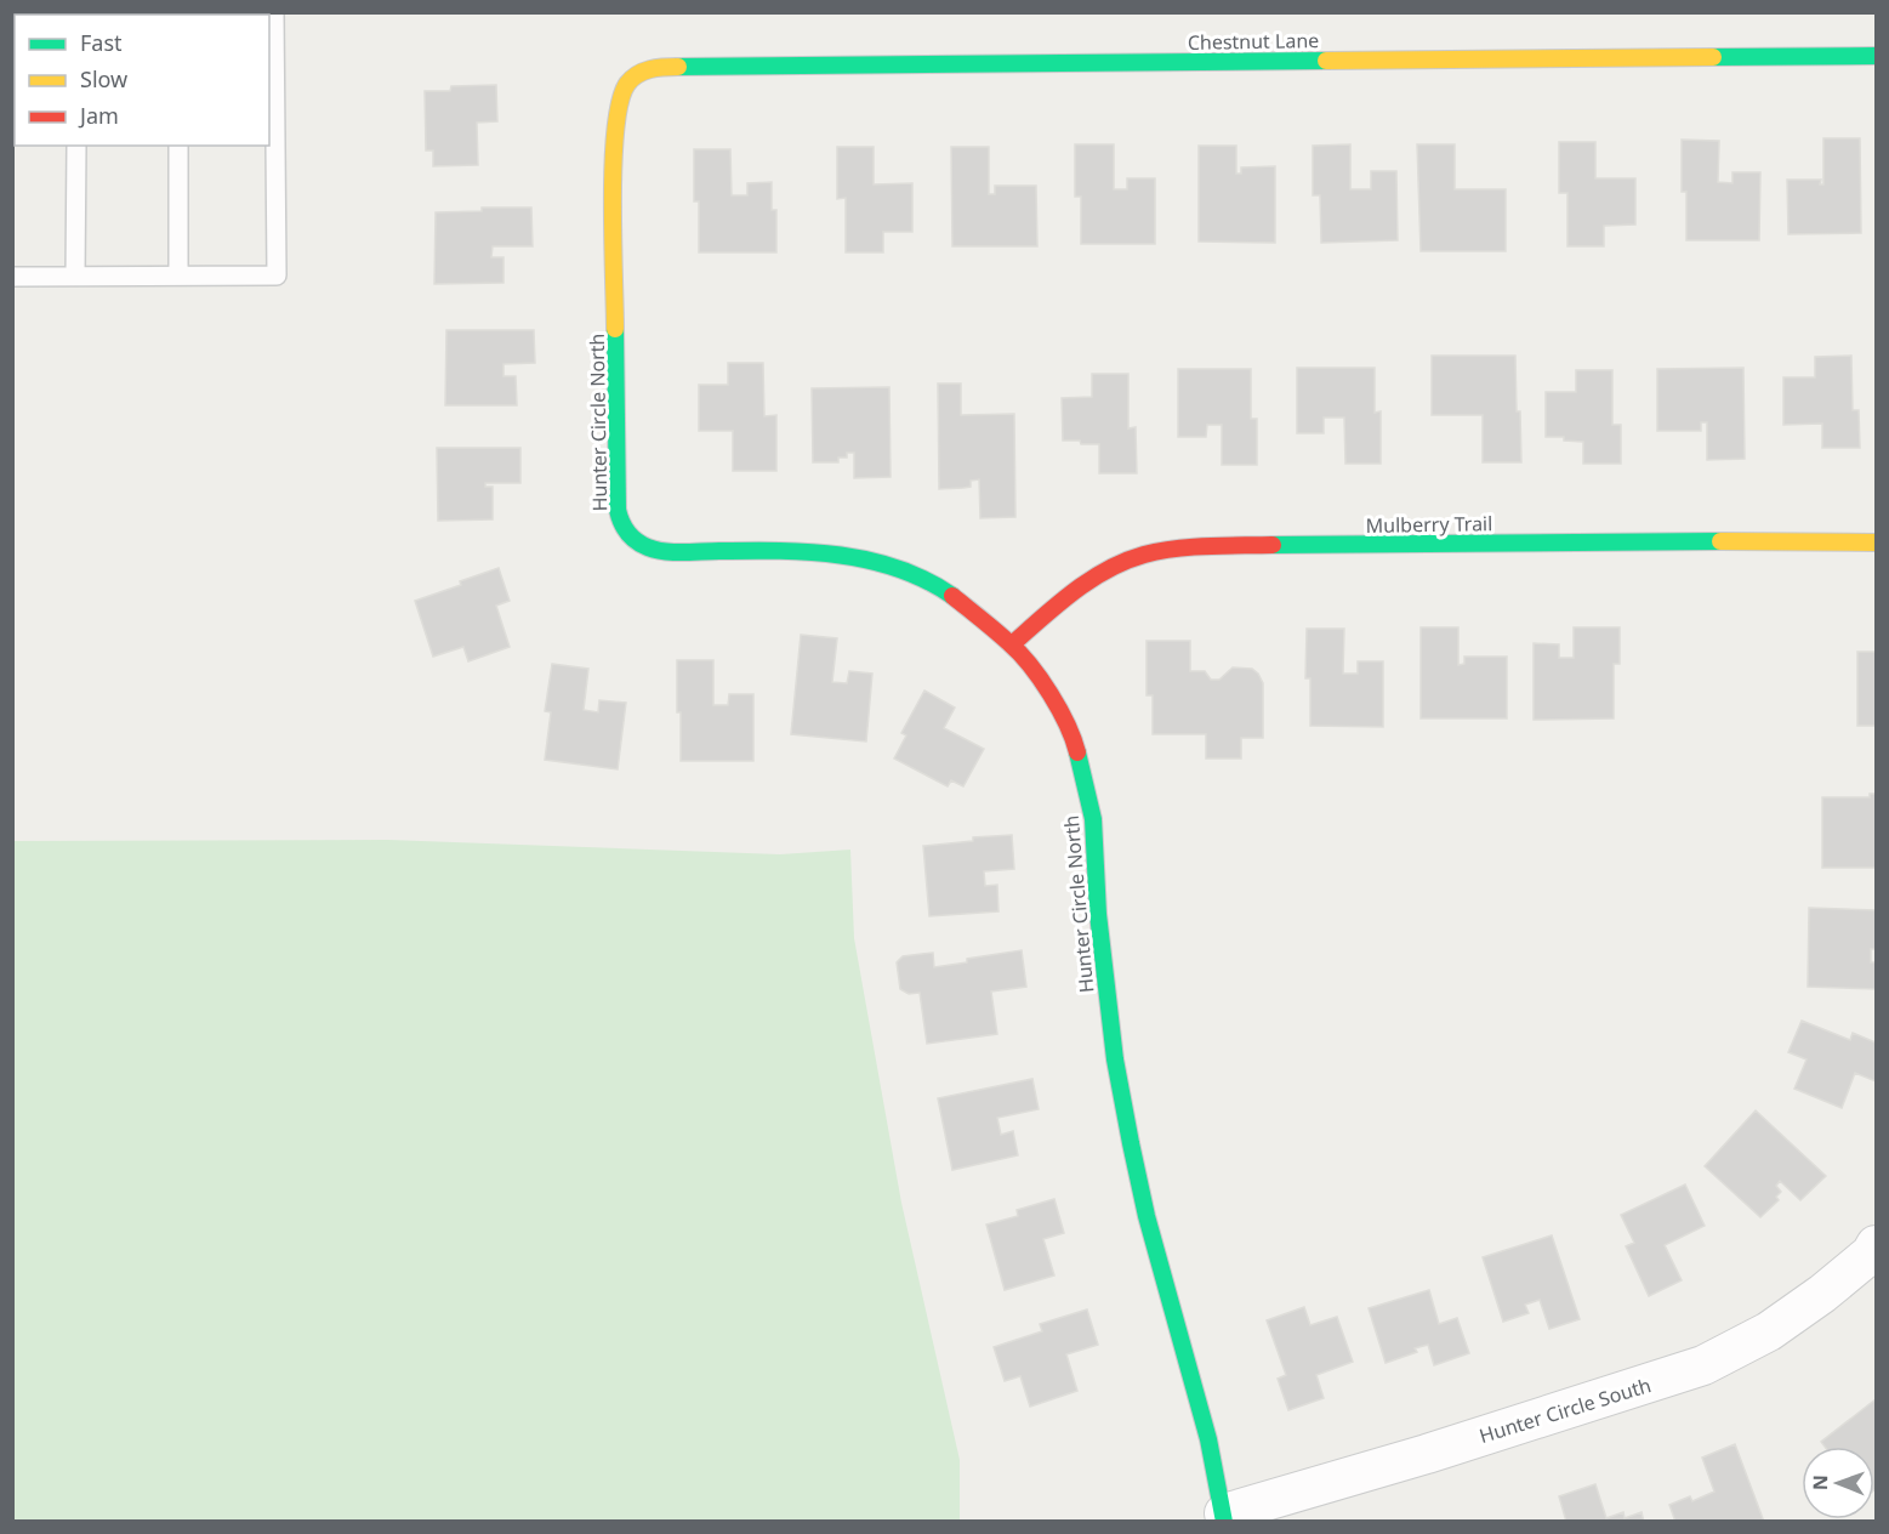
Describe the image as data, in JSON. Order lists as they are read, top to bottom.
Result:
{
  "streets": {
    "street": [
      "Chestnut Lane",
      "Hunter Circle North",
      "Mulberry Trail",
      "Hunter Circle South"
    ]
  },
  "crossings": [
    ["Chestnut Lane", "Hunter Circle North"],
    ["Hunter Circle North", "Mulberry Trail"],
    ["Hunter Circle North", "Hunter Circle South"]
  ],
  "legend": ["Fast", "Slow", "Jam"],
  "north": "left"
}
